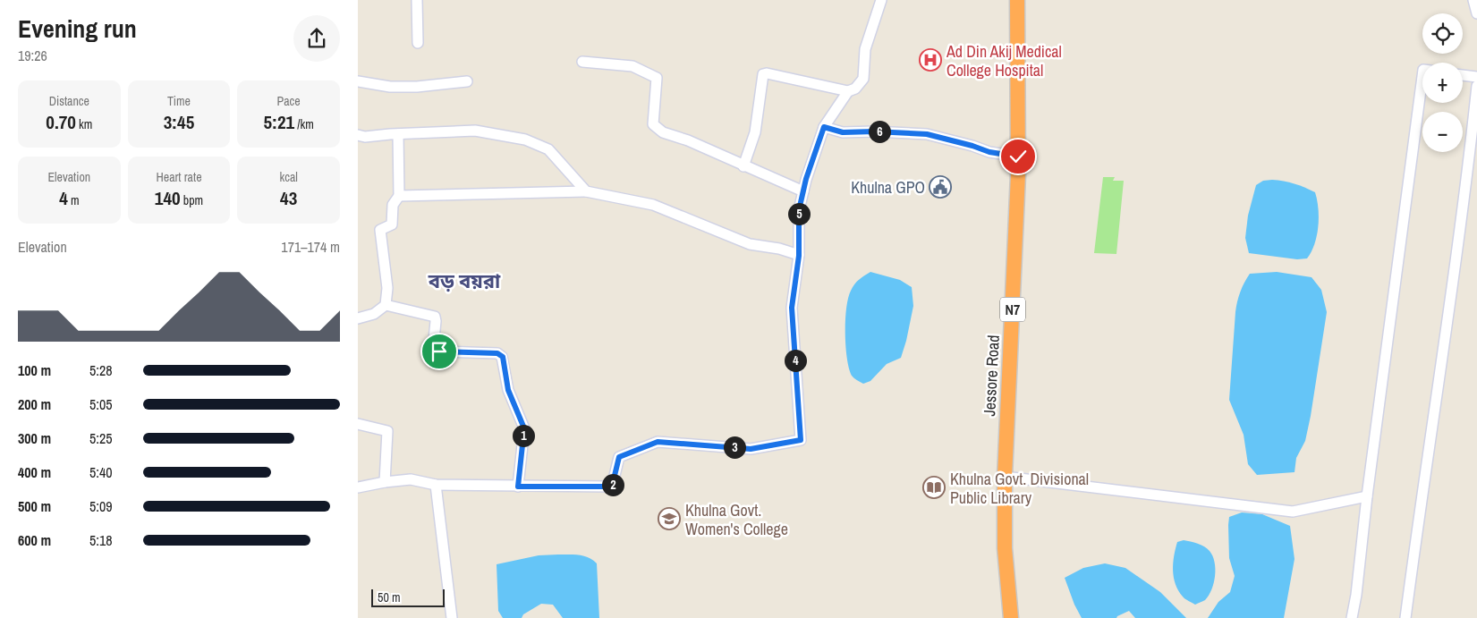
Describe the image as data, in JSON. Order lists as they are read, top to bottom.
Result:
{
  "streets": {
    "highway": ["N7", "Jessore Road"]
  },
  "districts": ["বড় বয়রা"],
  "places": {
    "hospital": ["Ad Din Akij Medical College Hospital"],
    "public building": ["Khulna GPO"],
    "library": ["Khulna Govt. Divisional Public Library"],
    "school or university": ["Khulna Govt. Women's College"]
  },
  "scale_bar": "50 m",
  "page": {
    "heading": ["Evening run", "19:26"],
    "map_buttons": ["+", "−"],
    "stats": [
      ["Distance", "0.70 km"],
      ["Time", "3:45"],
      ["Pace", "5:21 /km"],
      ["Elevation", "4 m"],
      ["Heart rate", "140 bpm"],
      ["kcal", "43"]
    ],
    "pins": [
      "6",
      "5",
      "4",
      "1",
      "3",
      "2"
    ],
    "chart": ["Elevation", "171–174 m"],
    "list": [
      {
        "name": "100 m",
        "note": "5:28"
      },
      {
        "name": "200 m",
        "note": "5:05"
      },
      {
        "name": "300 m",
        "note": "5:25"
      },
      {
        "name": "400 m",
        "note": "5:40"
      },
      {
        "name": "500 m",
        "note": "5:09"
      },
      {
        "name": "600 m",
        "note": "5:18"
      }
    ],
    "scale": "50 m"
  }
}
